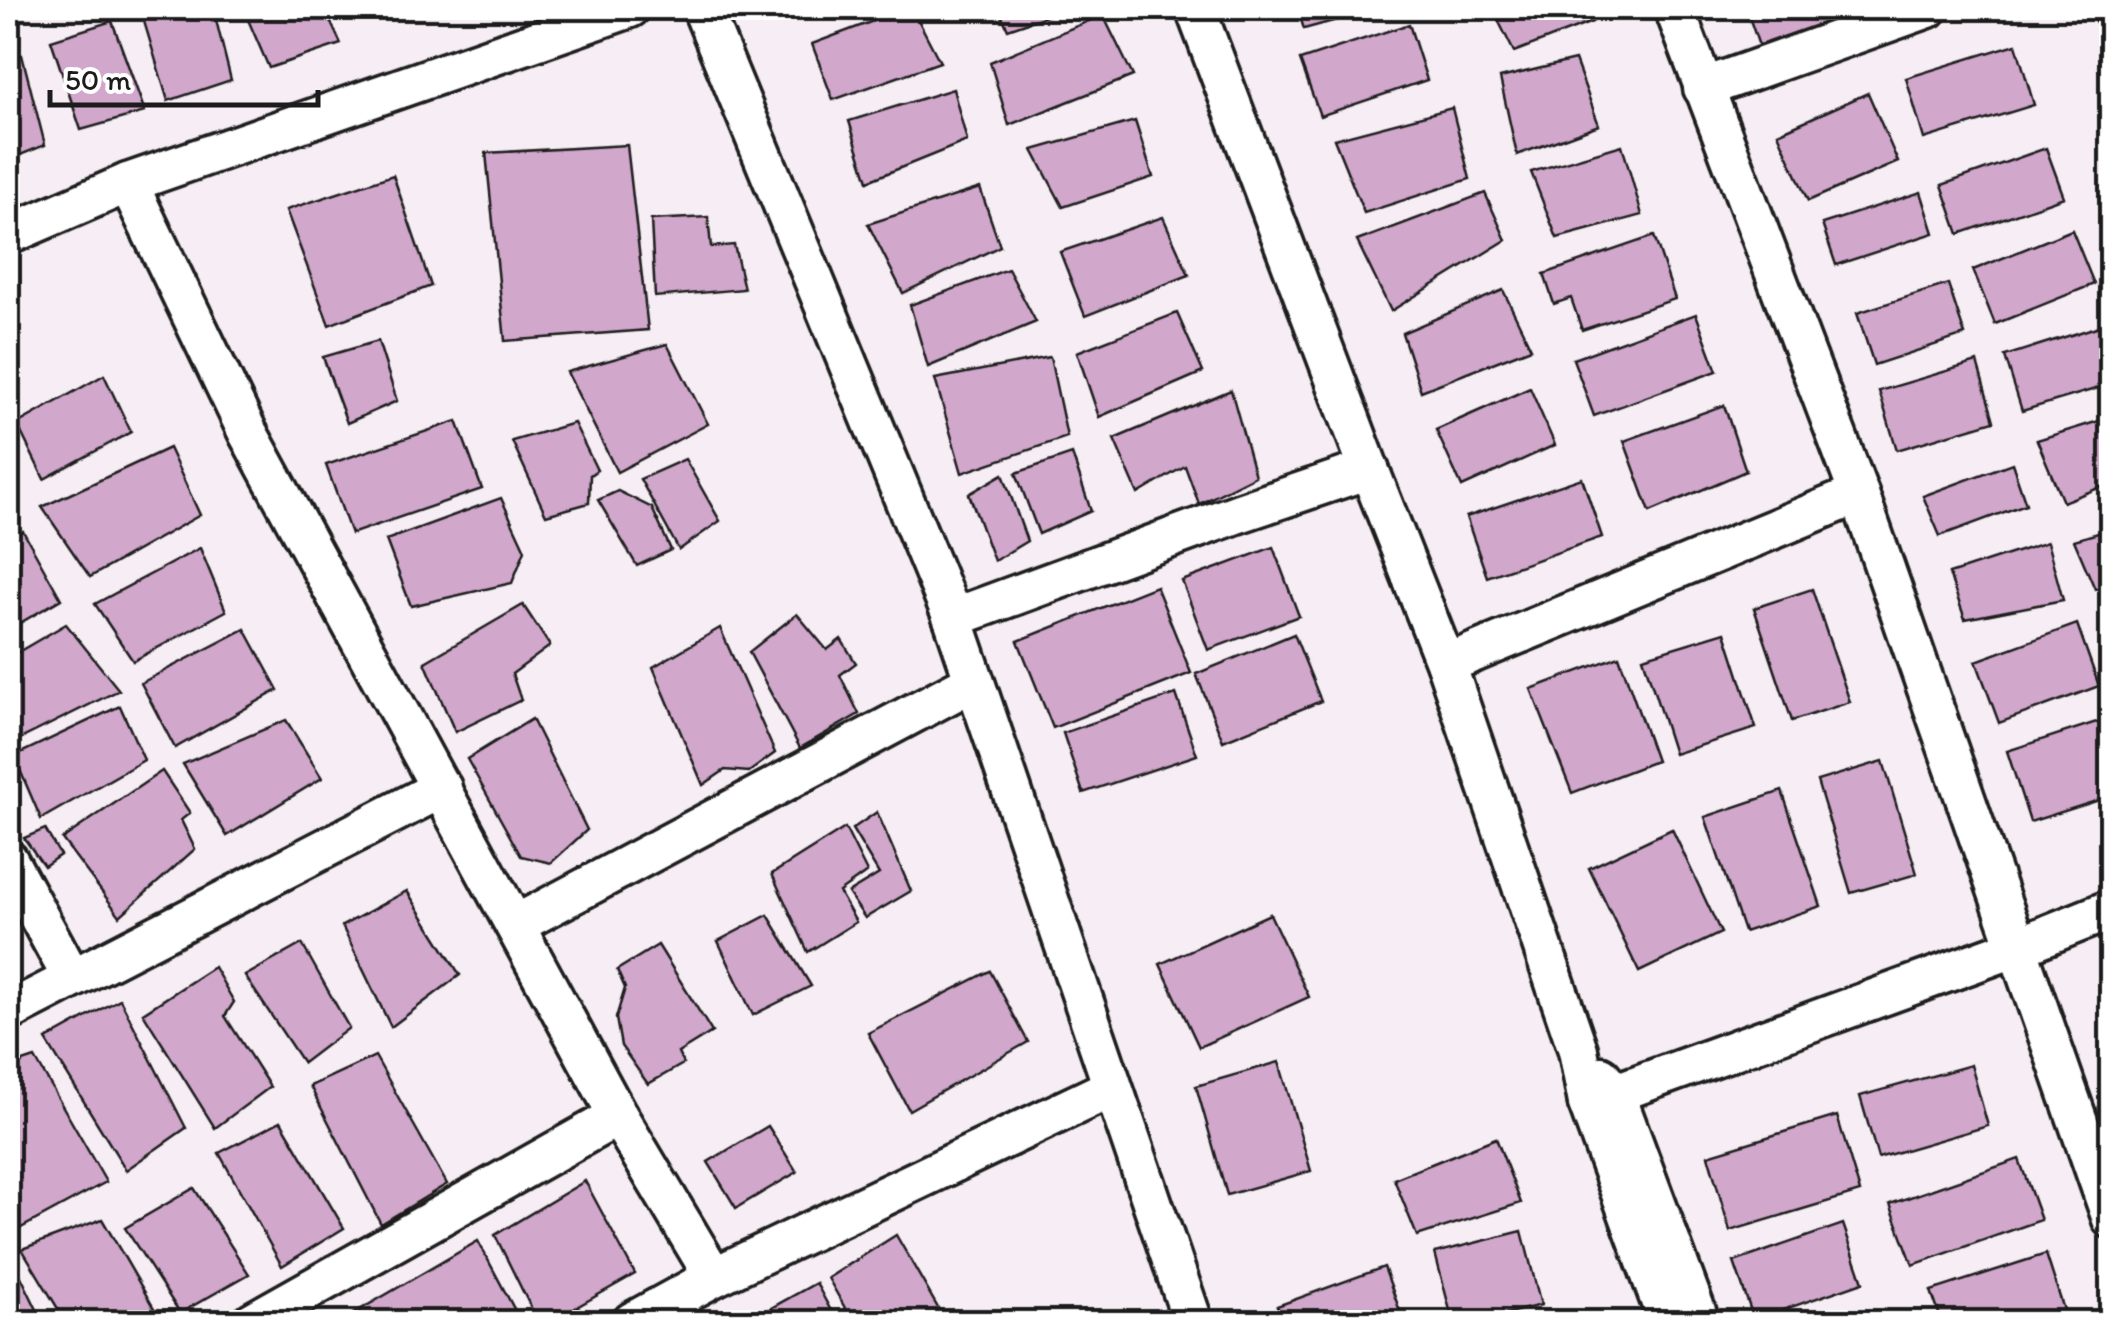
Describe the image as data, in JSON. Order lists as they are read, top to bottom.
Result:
{
  "scale_bar": "50 m"
}
